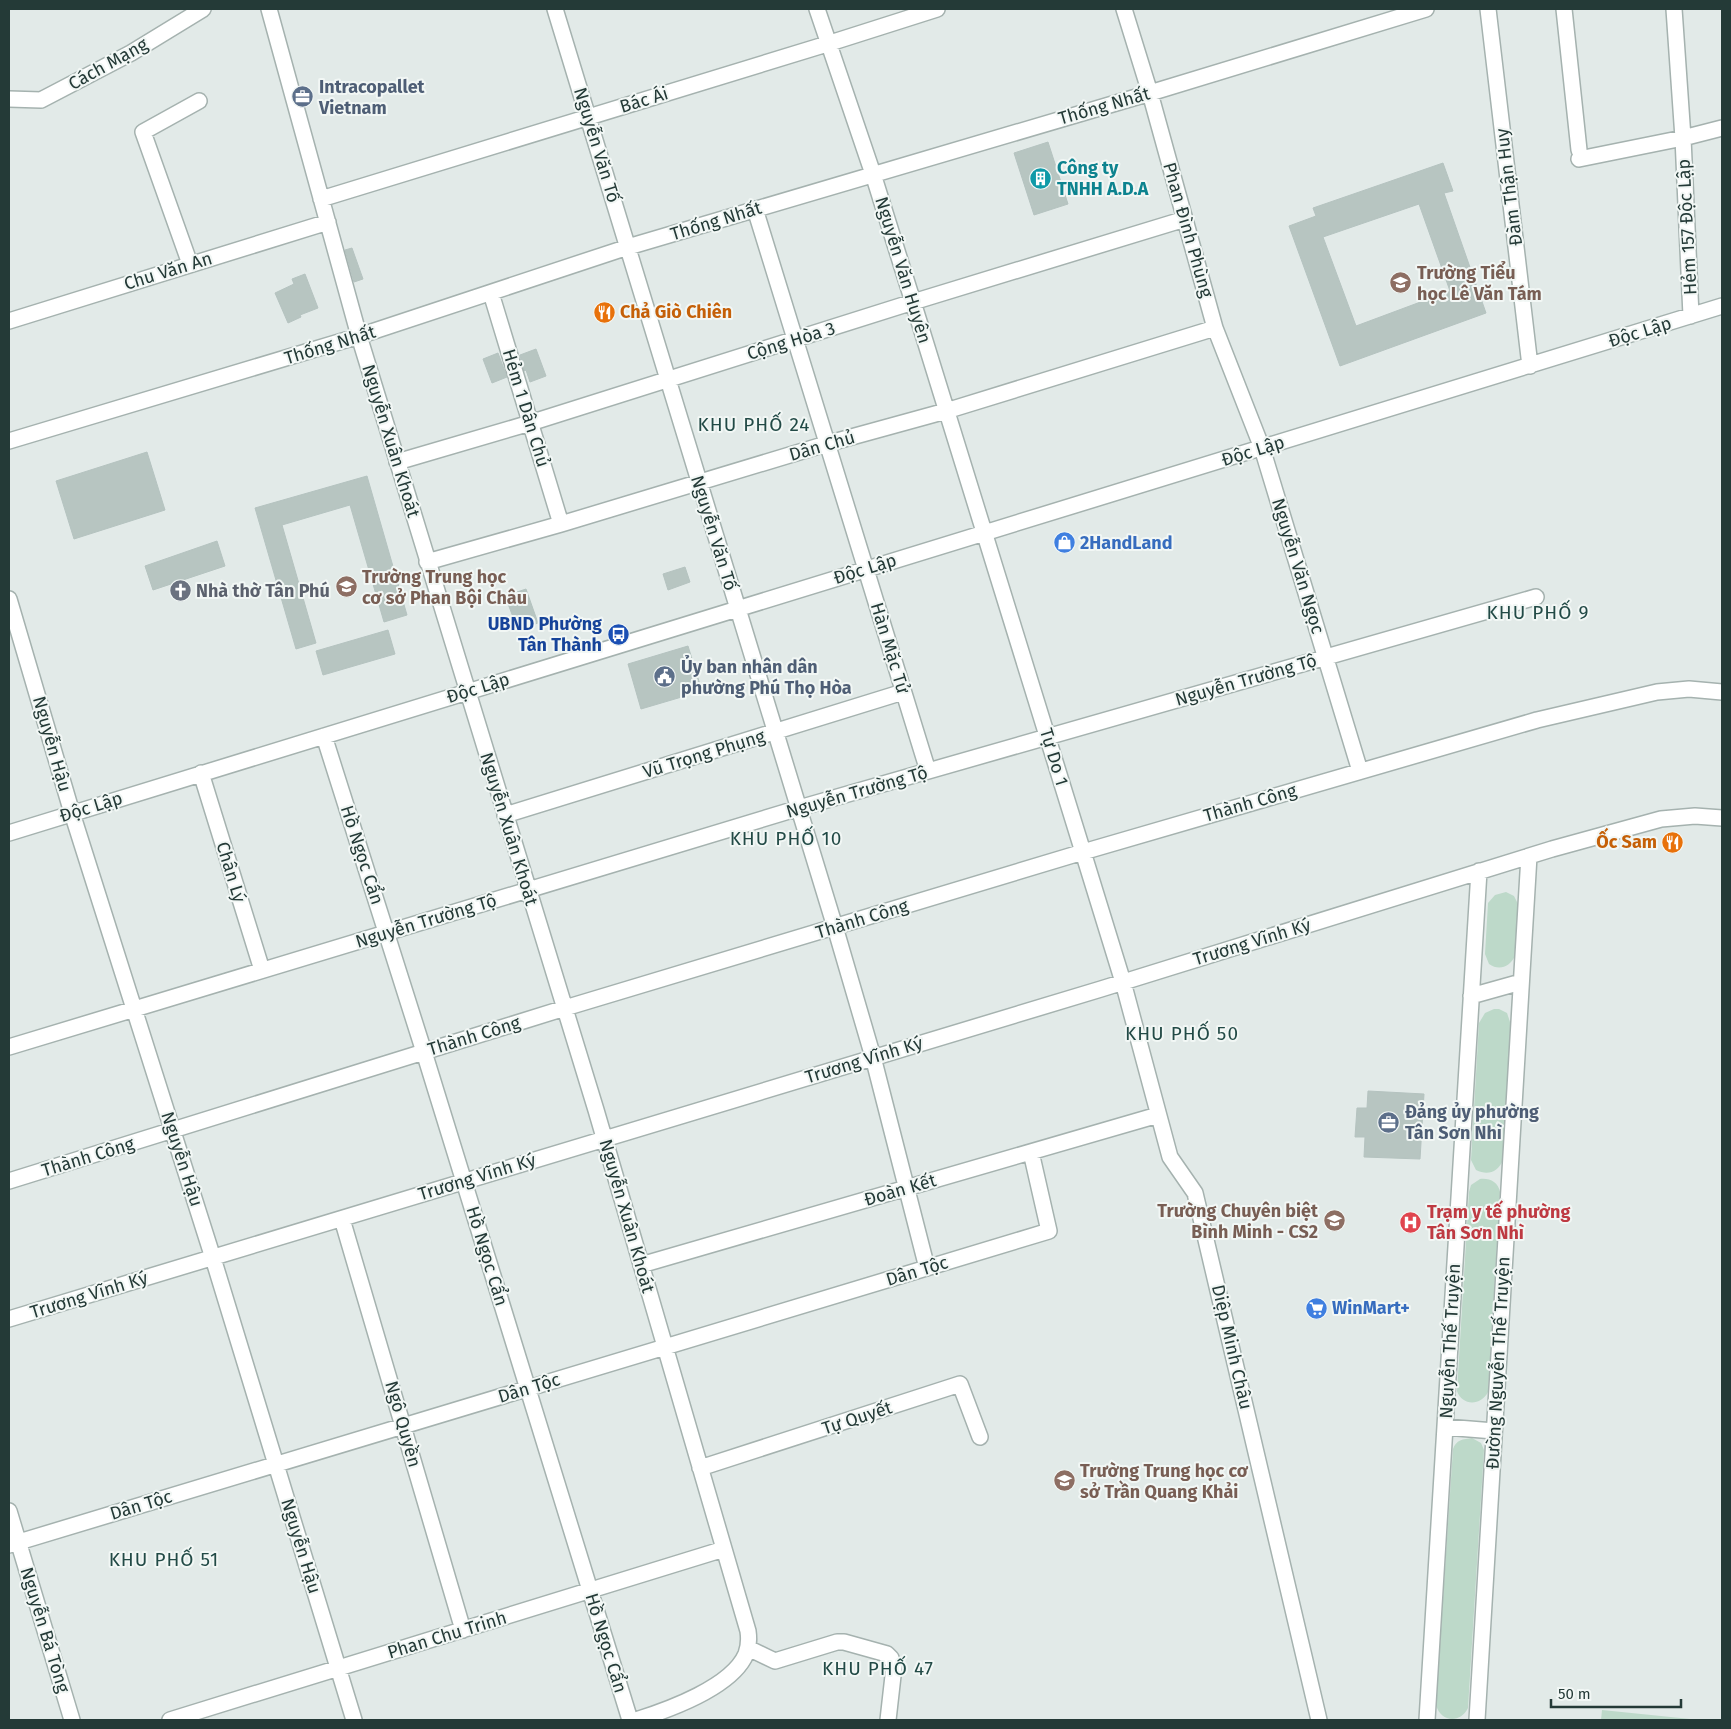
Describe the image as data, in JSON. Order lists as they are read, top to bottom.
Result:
{
  "streets": {
    "street": [
      "Cách Mạng",
      "Bác Ái",
      "Thống Nhất",
      "Nguyễn Văn Tố",
      "Đàm Thận Huy",
      "Hẻm 157 Độc Lập",
      "Phan Đình Phùng",
      "Nguyễn Văn Huyên",
      "Chu Văn An",
      "Độc Lập",
      "Cộng Hòa 3",
      "Hẻm 1 Dân Chủ",
      "Nguyễn Xuân Khoát",
      "Dân Chủ",
      "Nguyễn Văn Ngọc",
      "Hàn Mặc Tử",
      "Nguyễn Trường Tộ",
      "Nguyễn Hậu",
      "Vũ Trọng Phụng",
      "Tự Do 1",
      "Thành Công",
      "Hồ Ngọc Cẩn",
      "Chân Lý",
      "Trương Vĩnh Ký",
      "Đoàn Kết",
      "Dân Tộc",
      "Nguyễn Thế Truyện",
      "Diệp Minh Châu",
      "Đường Nguyễn Thế Truyện",
      "Tự Quyết",
      "Ngô Quyền",
      "Nguyễn Bá Tòng",
      "Phan Chu Trinh"
    ]
  },
  "crossings": [
    ["Bác Ái", "Nguyễn Văn Tố"],
    ["Bác Ái", "Nguyễn Văn Huyên"],
    ["Bác Ái", "Nguyễn Xuân Khoát"],
    ["Thống Nhất", "Nguyễn Văn Tố"],
    ["Thống Nhất", "Phan Đình Phùng"],
    ["Thống Nhất", "Nguyễn Văn Huyên"],
    ["Thống Nhất", "Hẻm 1 Dân Chủ"],
    ["Thống Nhất", "Nguyễn Xuân Khoát"],
    ["Thống Nhất", "Hàn Mặc Tử"],
    ["Nguyễn Văn Tố", "Độc Lập"],
    ["Nguyễn Văn Tố", "Cộng Hòa 3"],
    ["Nguyễn Văn Tố", "Dân Chủ"],
    ["Nguyễn Văn Tố", "Nguyễn Trường Tộ"],
    ["Nguyễn Văn Tố", "Vũ Trọng Phụng"],
    ["Nguyễn Văn Tố", "Thành Công"],
    ["Nguyễn Văn Tố", "Trương Vĩnh Ký"],
    ["Nguyễn Văn Tố", "Đoàn Kết"],
    ["Nguyễn Văn Tố", "Dân Tộc"],
    ["Đàm Thận Huy", "Độc Lập"],
    ["Hẻm 157 Độc Lập", "Độc Lập"],
    ["Phan Đình Phùng", "Độc Lập"],
    ["Phan Đình Phùng", "Cộng Hòa 3"],
    ["Phan Đình Phùng", "Dân Chủ"],
    ["Phan Đình Phùng", "Nguyễn Văn Ngọc"],
    ["Nguyễn Văn Huyên", "Độc Lập"],
    ["Nguyễn Văn Huyên", "Cộng Hòa 3"],
    ["Nguyễn Văn Huyên", "Dân Chủ"],
    ["Nguyễn Văn Huyên", "Tự Do 1"],
    ["Chu Văn An", "Nguyễn Xuân Khoát"],
    ["Độc Lập", "Nguyễn Xuân Khoát"],
    ["Độc Lập", "Nguyễn Văn Ngọc"],
    ["Độc Lập", "Hàn Mặc Tử"],
    ["Độc Lập", "Nguyễn Hậu"],
    ["Độc Lập", "Tự Do 1"],
    ["Độc Lập", "Hồ Ngọc Cẩn"],
    ["Độc Lập", "Chân Lý"],
    ["Cộng Hòa 3", "Hẻm 1 Dân Chủ"],
    ["Cộng Hòa 3", "Nguyễn Xuân Khoát"],
    ["Cộng Hòa 3", "Hàn Mặc Tử"],
    ["Hẻm 1 Dân Chủ", "Dân Chủ"],
    ["Nguyễn Xuân Khoát", "Dân Chủ"],
    ["Nguyễn Xuân Khoát", "Nguyễn Trường Tộ"],
    ["Nguyễn Xuân Khoát", "Vũ Trọng Phụng"],
    ["Nguyễn Xuân Khoát", "Thành Công"],
    ["Nguyễn Xuân Khoát", "Trương Vĩnh Ký"],
    ["Nguyễn Xuân Khoát", "Đoàn Kết"],
    ["Nguyễn Xuân Khoát", "Dân Tộc"],
    ["Nguyễn Xuân Khoát", "Tự Quyết"],
    ["Nguyễn Xuân Khoát", "Phan Chu Trinh"],
    ["Dân Chủ", "Hàn Mặc Tử"],
    ["Nguyễn Văn Ngọc", "Nguyễn Trường Tộ"],
    ["Nguyễn Văn Ngọc", "Thành Công"],
    ["Hàn Mặc Tử", "Nguyễn Trường Tộ"],
    ["Hàn Mặc Tử", "Vũ Trọng Phụng"],
    ["Nguyễn Trường Tộ", "Nguyễn Hậu"],
    ["Nguyễn Trường Tộ", "Tự Do 1"],
    ["Nguyễn Trường Tộ", "Hồ Ngọc Cẩn"],
    ["Nguyễn Trường Tộ", "Chân Lý"],
    ["Nguyễn Hậu", "Thành Công"],
    ["Nguyễn Hậu", "Trương Vĩnh Ký"],
    ["Nguyễn Hậu", "Dân Tộc"],
    ["Nguyễn Hậu", "Phan Chu Trinh"],
    ["Tự Do 1", "Thành Công"],
    ["Tự Do 1", "Trương Vĩnh Ký"],
    ["Tự Do 1", "Diệp Minh Châu"],
    ["Thành Công", "Hồ Ngọc Cẩn"],
    ["Hồ Ngọc Cẩn", "Trương Vĩnh Ký"],
    ["Hồ Ngọc Cẩn", "Dân Tộc"],
    ["Hồ Ngọc Cẩn", "Phan Chu Trinh"],
    ["Trương Vĩnh Ký", "Nguyễn Thế Truyện"],
    ["Trương Vĩnh Ký", "Diệp Minh Châu"],
    ["Trương Vĩnh Ký", "Đường Nguyễn Thế Truyện"],
    ["Trương Vĩnh Ký", "Ngô Quyền"],
    ["Đoàn Kết", "Dân Tộc"],
    ["Đoàn Kết", "Diệp Minh Châu"],
    ["Dân Tộc", "Ngô Quyền"],
    ["Dân Tộc", "Nguyễn Bá Tòng"],
    ["Ngô Quyền", "Phan Chu Trinh"]
  ],
  "districts": [
    "KHU PHỐ 24",
    "KHU PHỐ 9",
    "KHU PHỐ 10",
    "KHU PHỐ 50",
    "KHU PHỐ 51",
    "KHU PHỐ 47"
  ],
  "places": {
    "office": ["Intracopallet Vietnam", "Đảng ủy phường Tân Sơn Nhì"],
    "building": ["Công ty TNHH A.D.A"],
    "school or university": [
      "Trường Tiểu học Lê Văn Tám",
      "Trường Trung học cơ sở Phan Bội Châu",
      "Trường Chuyên biệt Bình Minh - CS2",
      "Trường Trung học cơ sở Trần Quang Khải"
    ],
    "restaurant": ["Chả Giò Chiên", "Ốc Sam"],
    "shop": ["2HandLand"],
    "church": ["Nhà thờ Tân Phú"],
    "bus stop": ["UBND Phường Tân Thành"],
    "public building": ["Ủy ban nhân dân phường Phú Thọ Hòa"],
    "hospital": ["Trạm y tế phường Tân Sơn Nhì"],
    "supermarket": ["WinMart+"]
  },
  "scale_bar": "50 m"
}
